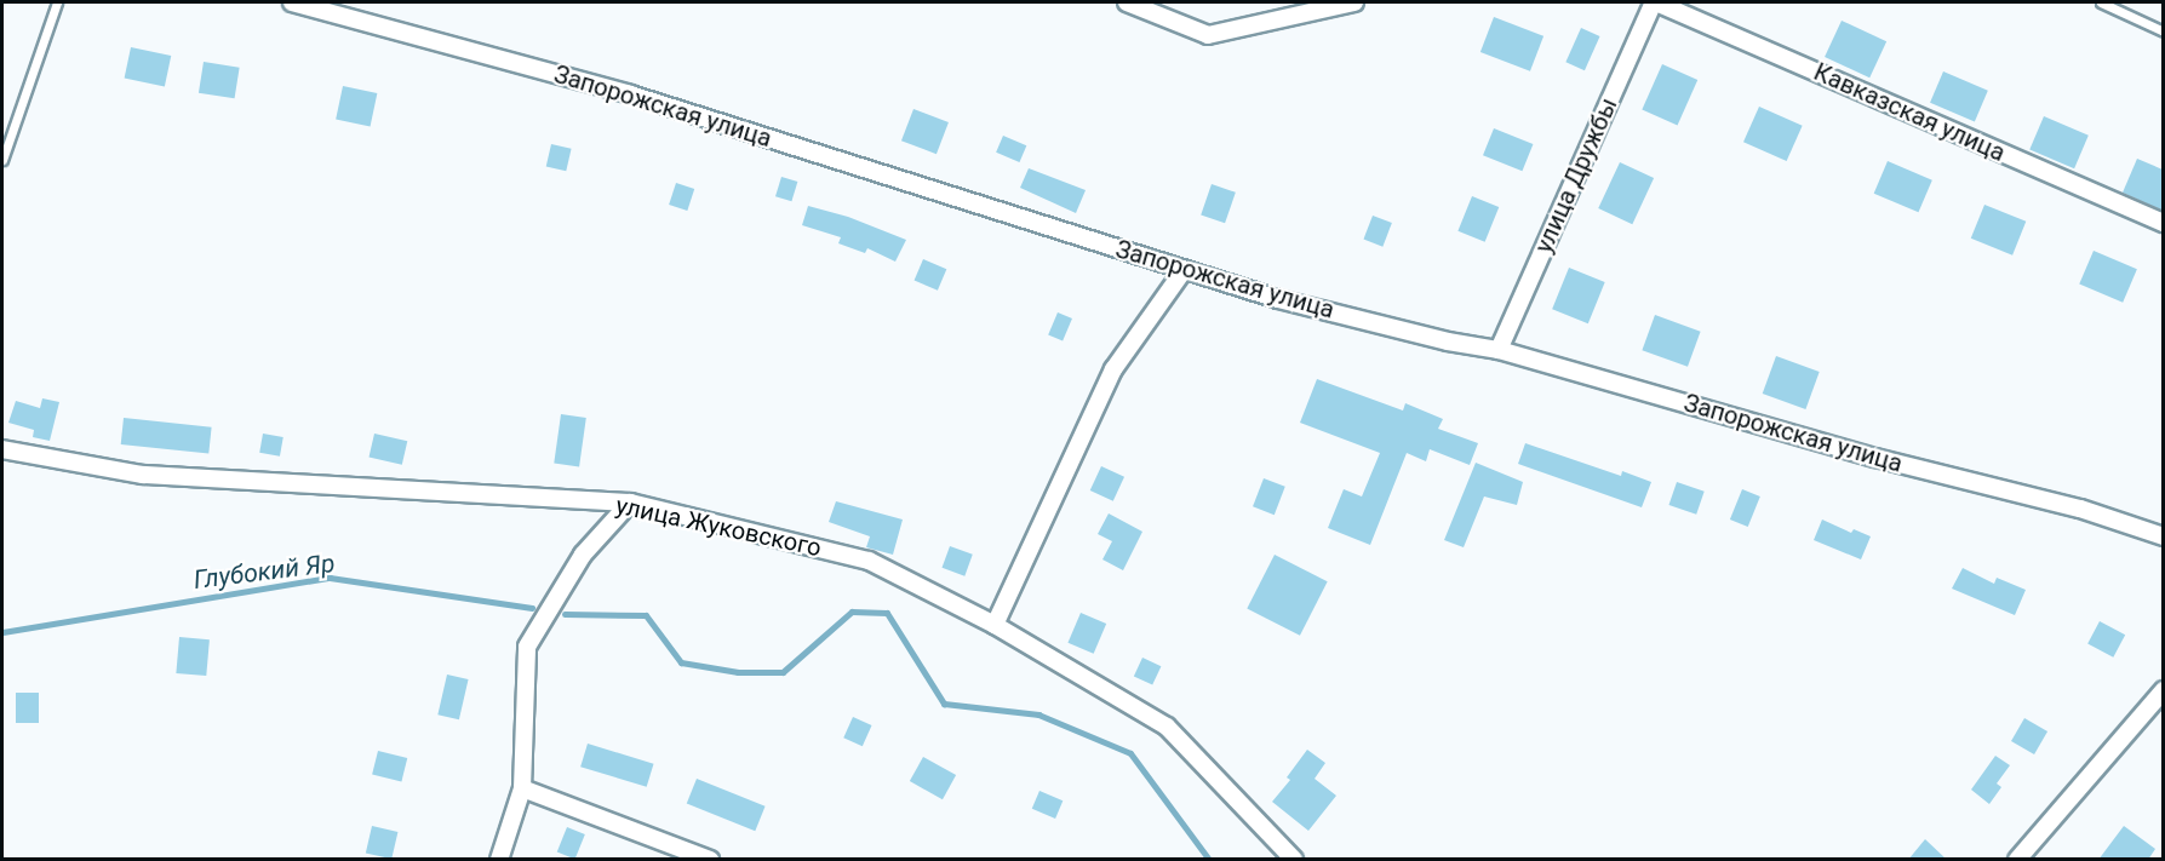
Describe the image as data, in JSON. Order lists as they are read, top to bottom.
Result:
{
  "streets": {
    "street": [
      "Запорожская улица",
      "Кавказская улица",
      "улица Дружбы",
      "улица Жуковского"
    ]
  },
  "crossings": [
    ["Запорожская улица", "улица Дружбы"],
    ["Кавказская улица", "улица Дружбы"]
  ],
  "water": ["Глубокий Яр"]
}
